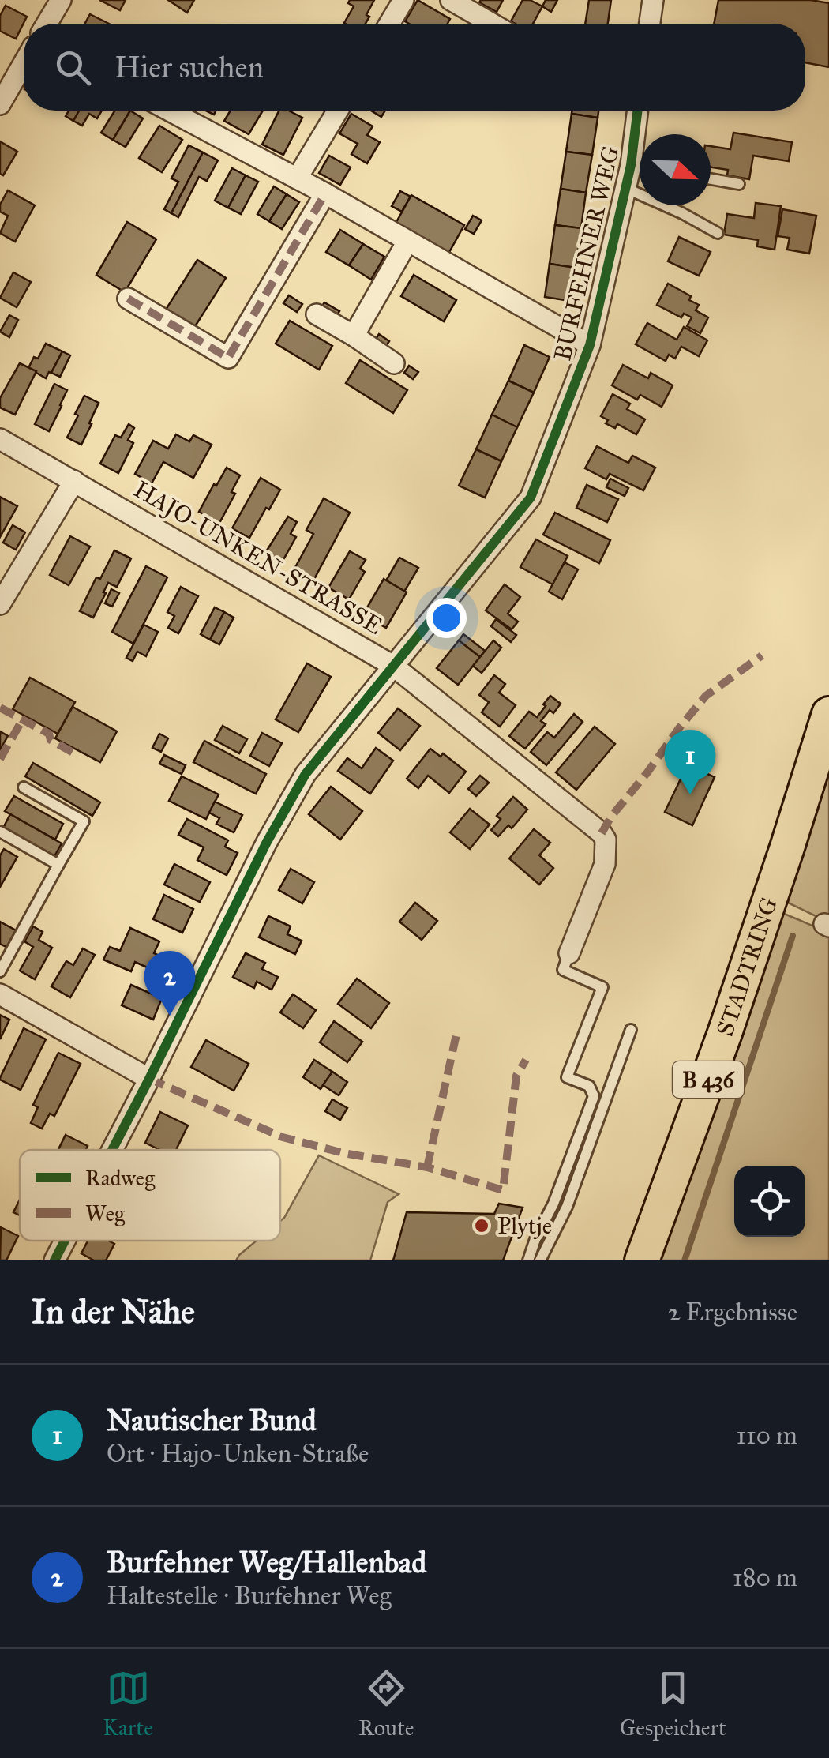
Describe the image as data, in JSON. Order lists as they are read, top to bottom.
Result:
{
  "streets": {
    "highway": ["STADTRING", "B 436"],
    "street": ["BURFEHNER WEG", "HAJO-UNKEN-STRASSE"]
  },
  "crossings": [
    ["BURFEHNER WEG", "HAJO-UNKEN-STRASSE"]
  ],
  "places": ["Plytje"],
  "legend": ["Radweg", "Weg"],
  "north": "right",
  "page": {
    "search": "Hier suchen",
    "pins": ["1", "2"],
    "heading": ["In der Nähe", "2 Ergebnisse"],
    "list": [
      {
        "mark": "1",
        "name": "Nautischer Bund",
        "note": "Ort · Hajo-Unken-Straße",
        "value": "110 m"
      },
      {
        "mark": "2",
        "name": "Burfehner Weg/Hallenbad",
        "note": "Haltestelle · Burfehner Weg",
        "value": "180 m"
      }
    ],
    "nav": ["Karte", "Route", "Gespeichert"]
  }
}
